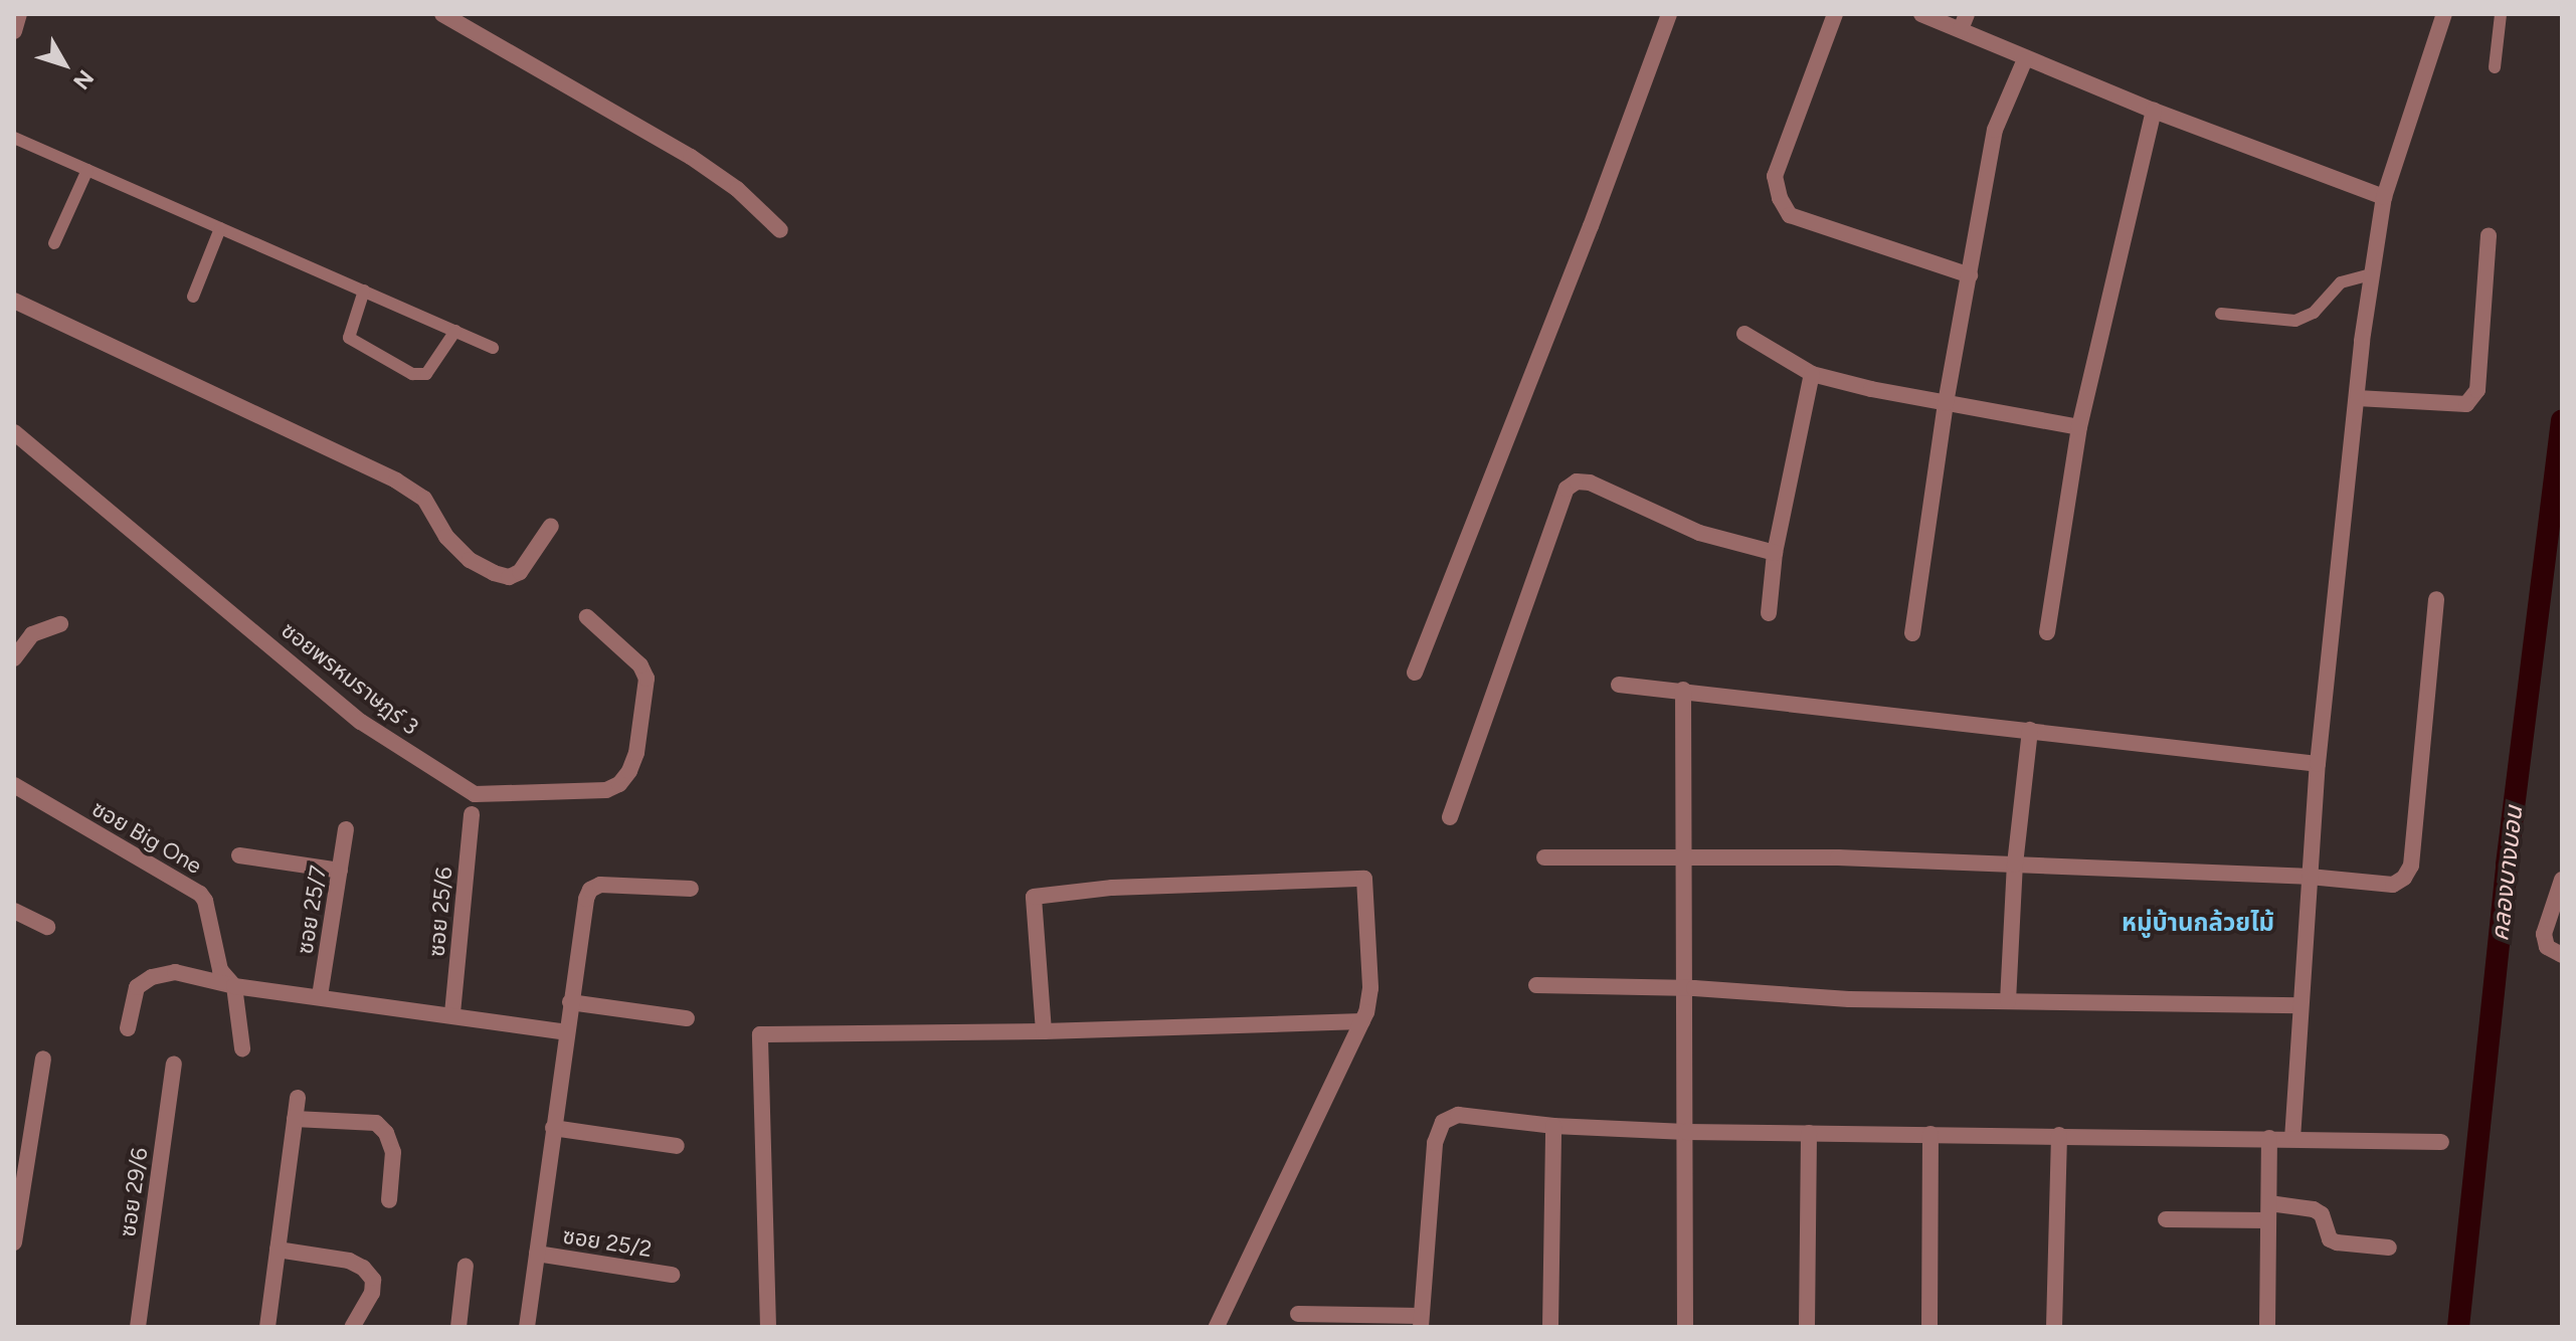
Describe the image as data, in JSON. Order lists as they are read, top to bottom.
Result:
{
  "streets": {
    "street": [
      "ซอยพรหมราษฎร์ 3",
      "ซอย Big One",
      "ซอย 25/7",
      "ซอย 25/6",
      "ซอย 29/6",
      "ซอย 25/2"
    ]
  },
  "districts": ["หมู่บ้านกล้วยไม้"],
  "water": ["คลองบางบอน"],
  "north": "bottom right"
}
